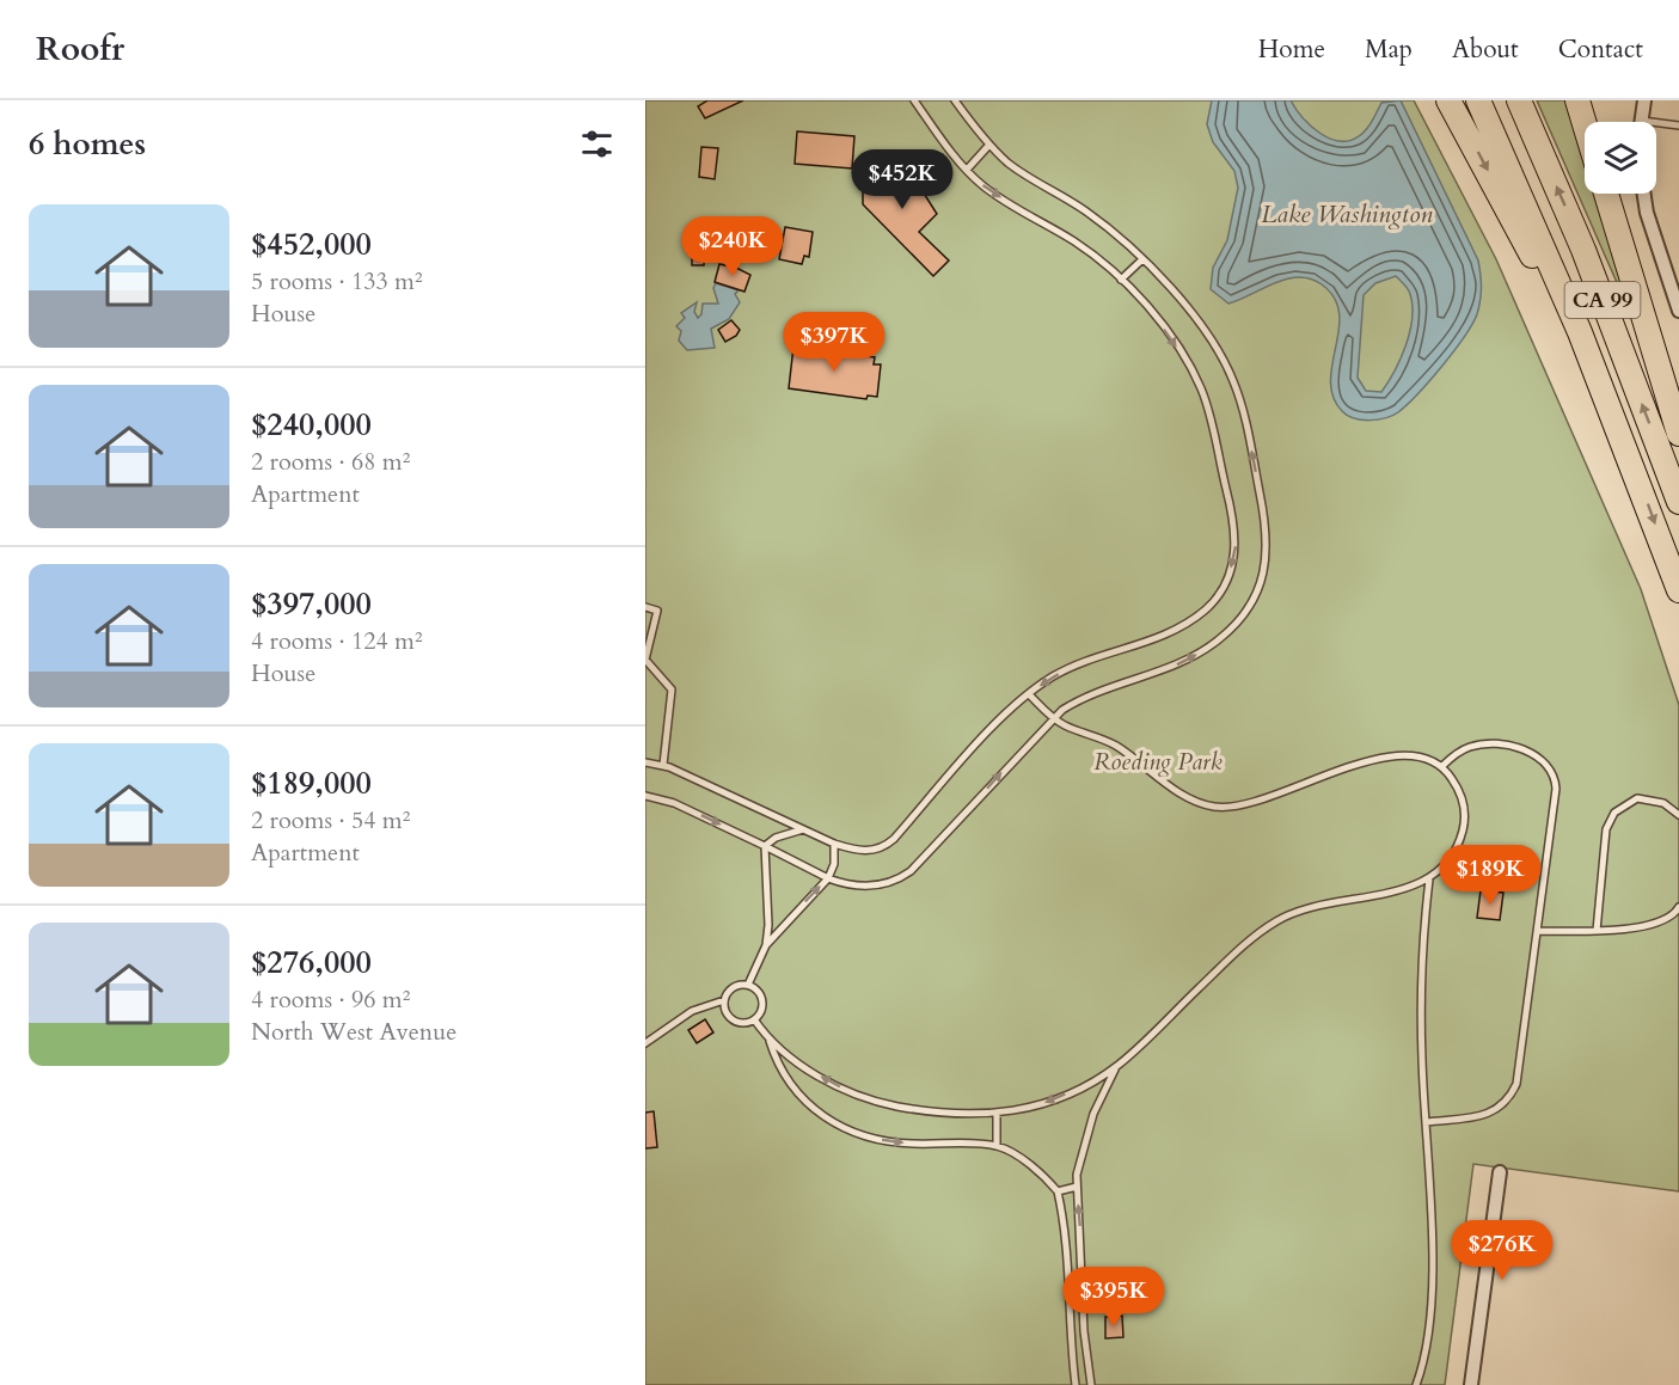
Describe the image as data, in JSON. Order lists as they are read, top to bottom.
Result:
{
  "streets": {
    "highway": ["CA 99"]
  },
  "water": ["Lake Washington"],
  "parks": ["Roeding Park"],
  "page": {
    "header": "Roofr",
    "nav": [
      "Home",
      "Map",
      "About",
      "Contact"
    ],
    "heading": "6 homes",
    "price": [
      "$452K",
      "$240K",
      "$397K",
      "$189K",
      "$276K",
      "$395K"
    ],
    "list": [
      {
        "name": "$452,000",
        "note": "5 rooms · 133 m² · House"
      },
      {
        "name": "$240,000",
        "note": "2 rooms · 68 m² · Apartment"
      },
      {
        "name": "$397,000",
        "note": "4 rooms · 124 m² · House"
      },
      {
        "name": "$189,000",
        "note": "2 rooms · 54 m² · Apartment"
      },
      {
        "name": "$276,000",
        "note": "4 rooms · 96 m² · North West Avenue"
      }
    ]
  }
}
